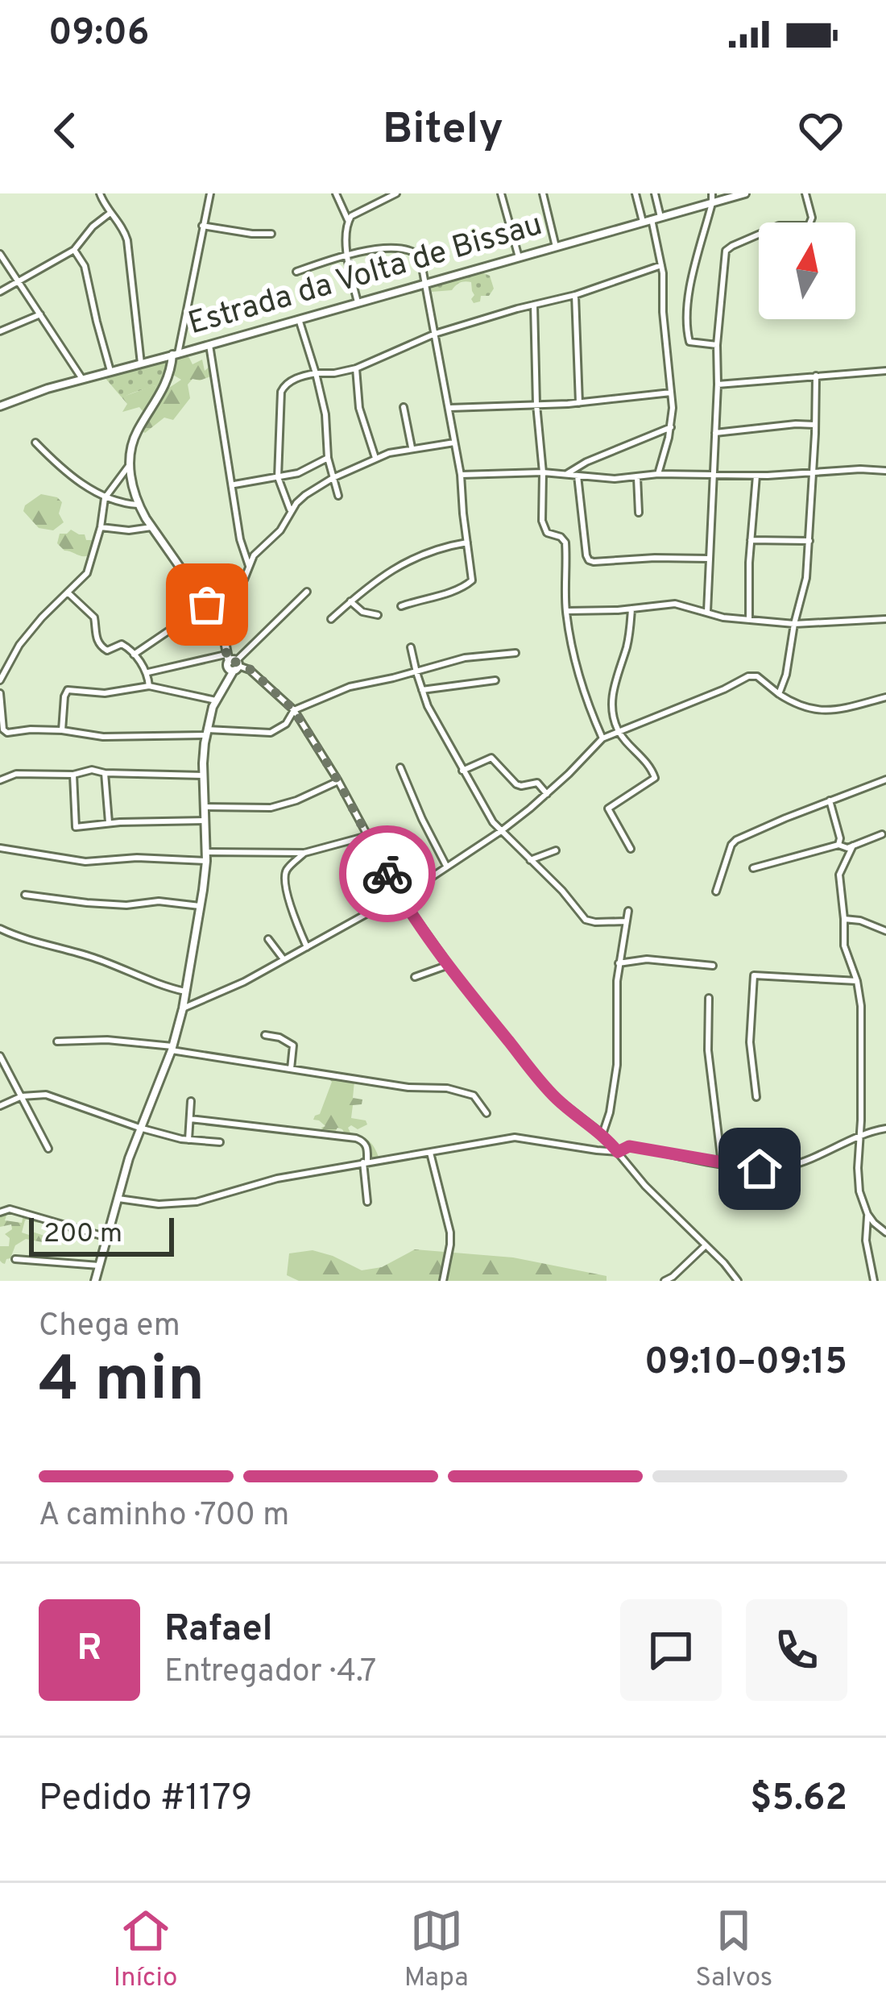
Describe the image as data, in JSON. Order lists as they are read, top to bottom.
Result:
{
  "streets": {
    "street": ["Estrada da Volta de Bissau"]
  },
  "scale_bar": "200 m",
  "north": "top",
  "page": {
    "status": "09:06",
    "header": "Bitely",
    "scale": "200 m",
    "heading": ["4 min", "Chega em", "09:10–09:15"],
    "panel": [
      "Rafael",
      "Entregador · 4.7",
      "Pedido #1179",
      "$5.62"
    ],
    "bar": "A caminho · 700 m",
    "round": "R",
    "tabs": ["Início", "Mapa", "Salvos"]
  }
}
